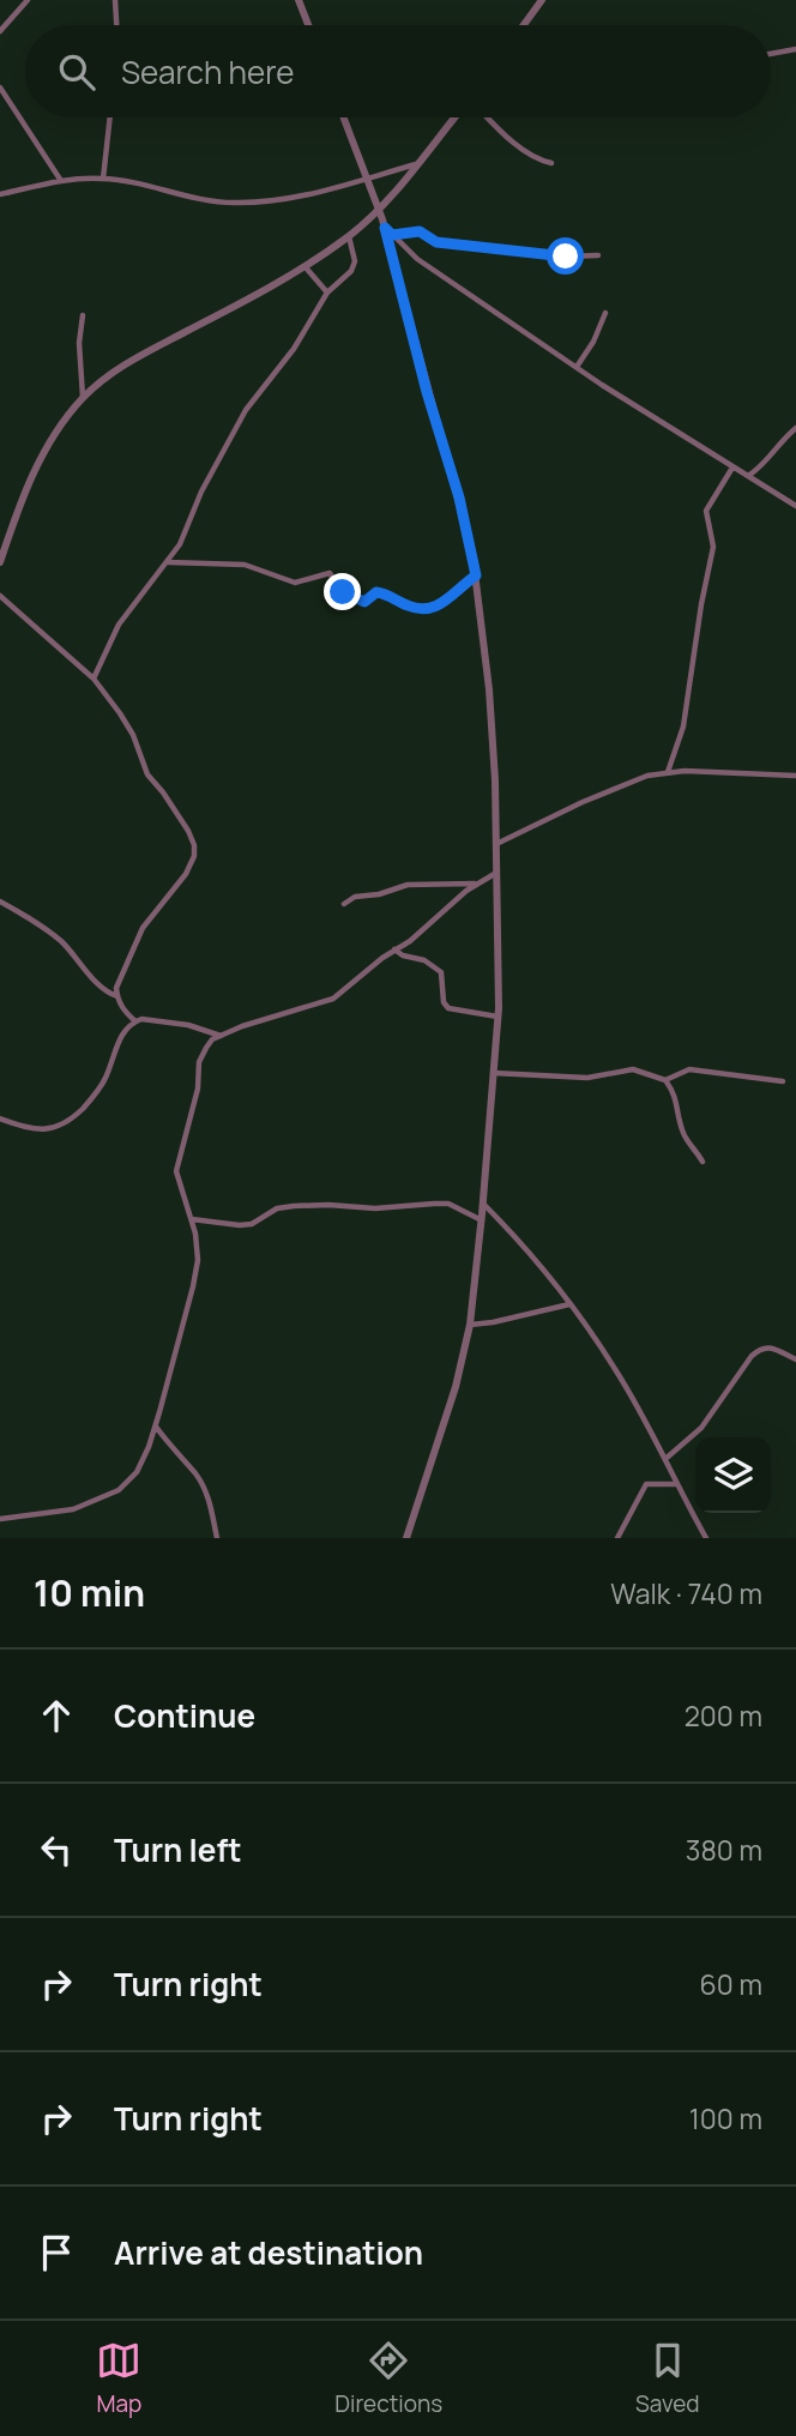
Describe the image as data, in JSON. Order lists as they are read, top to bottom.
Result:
{
  "page": {
    "search": "Search here",
    "heading": ["10 min", "Walk · 740 m"],
    "list": [
      ["Continue", "200 m"],
      ["Turn left", "380 m"],
      ["Turn right", "60 m"],
      ["Turn right", "100 m"],
      "Arrive at destination"
    ],
    "nav": ["Map", "Directions", "Saved"]
  }
}
